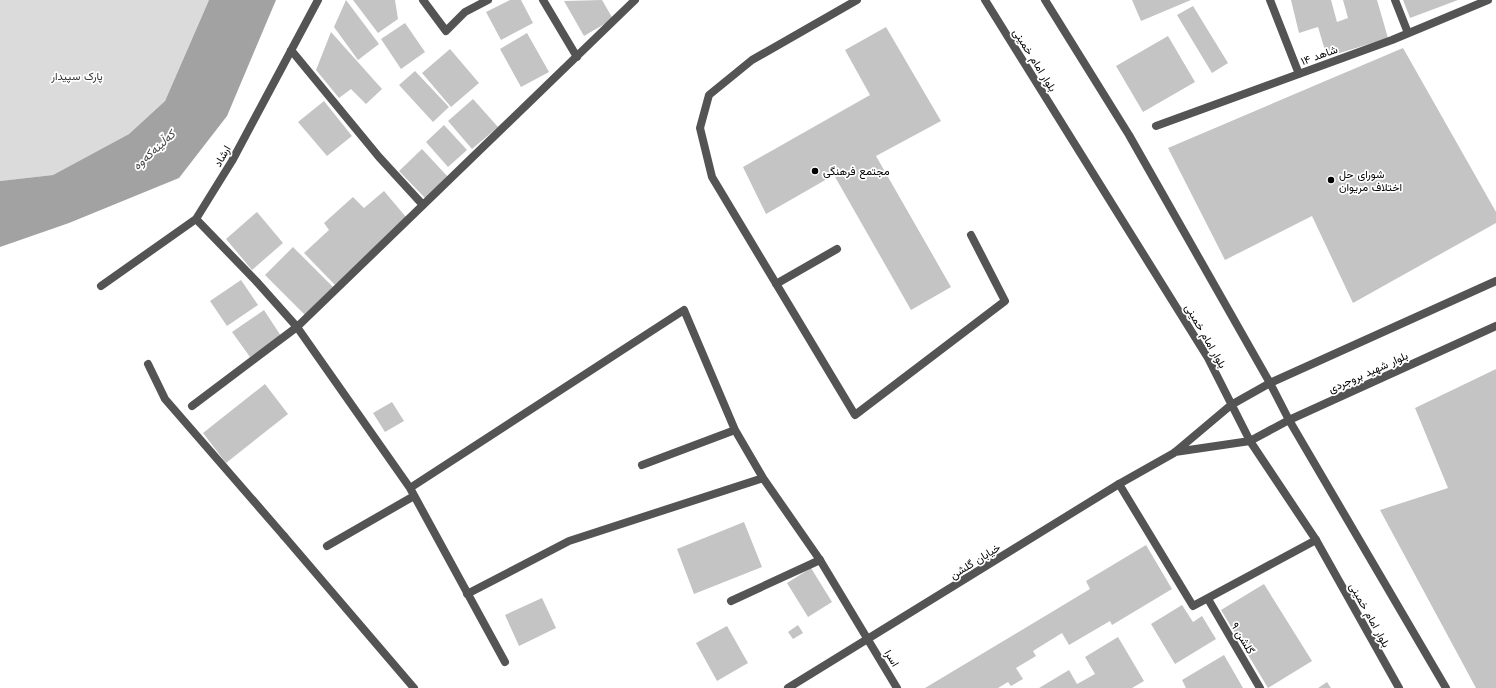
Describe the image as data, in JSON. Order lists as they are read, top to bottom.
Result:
{
  "streets": {
    "street": [
      "شاهد ۱۴",
      "بلوار امام خمینی",
      "ارشاد",
      "بلوار شهید بروجردی",
      "خیابان گلشن",
      "گلشن ۹",
      "اسرا"
    ]
  },
  "crossings": [
    ["بلوار امام خمینی", "بلوار شهید بروجردی"],
    ["بلوار امام خمینی", "خیابان گلشن"],
    ["بلوار شهید بروجردی", "خیابان گلشن"],
    ["خیابان گلشن", "اسرا"]
  ],
  "water": ["کەڵینەکەوە"],
  "parks": ["پارک سپیدار"],
  "places": ["مجتمع فرهنگی", "شورای حل اختلاف مریوان"]
}
